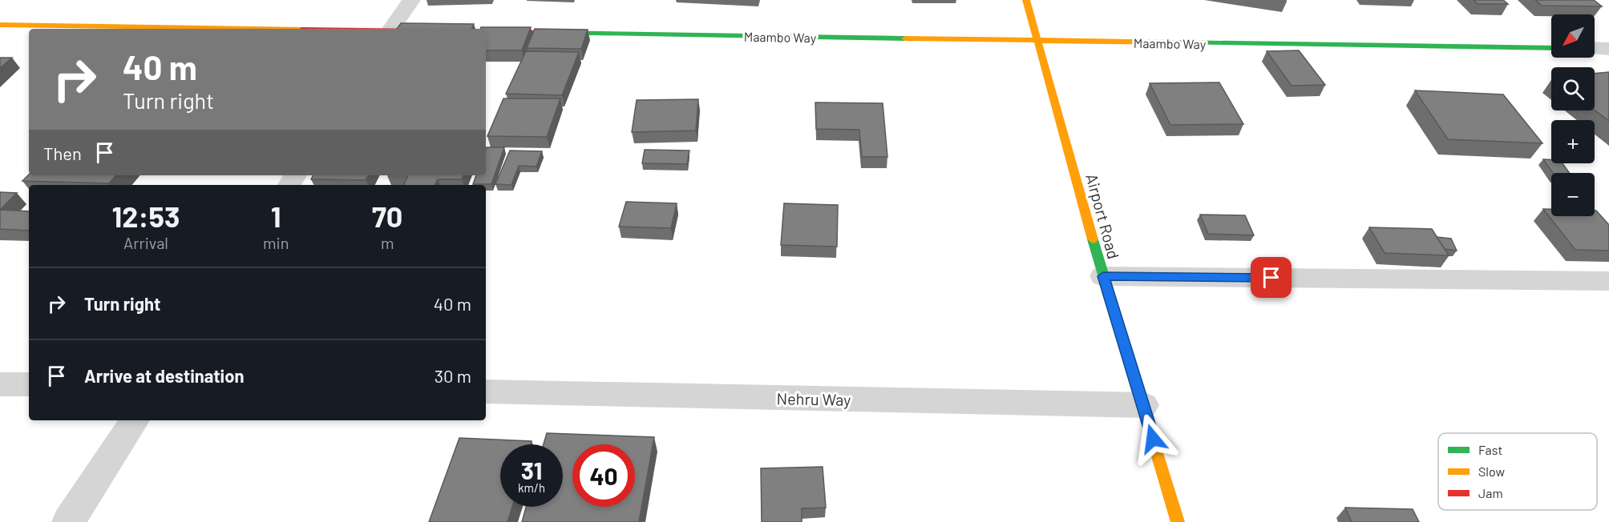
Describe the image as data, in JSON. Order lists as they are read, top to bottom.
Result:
{
  "streets": {
    "street": ["Maambo Way", "Airport Road", "Nehru Way"]
  },
  "crossings": [
    ["Maambo Way", "Airport Road"],
    ["Airport Road", "Nehru Way"]
  ],
  "legend": ["Fast", "Slow", "Jam"],
  "north": "bottom left",
  "page": {
    "map_buttons": ["+", "−"],
    "turn": ["40 m", "Turn right"],
    "then": "Then",
    "eta": [
      "12:53",
      "Arrival",
      "1",
      "min",
      "70",
      "m"
    ],
    "list": [
      {
        "name": "Turn right",
        "value": "40 m"
      },
      {
        "name": "Arrive at destination",
        "value": "30 m"
      }
    ],
    "speed": "31 km/h",
    "limit": "40"
  }
}
